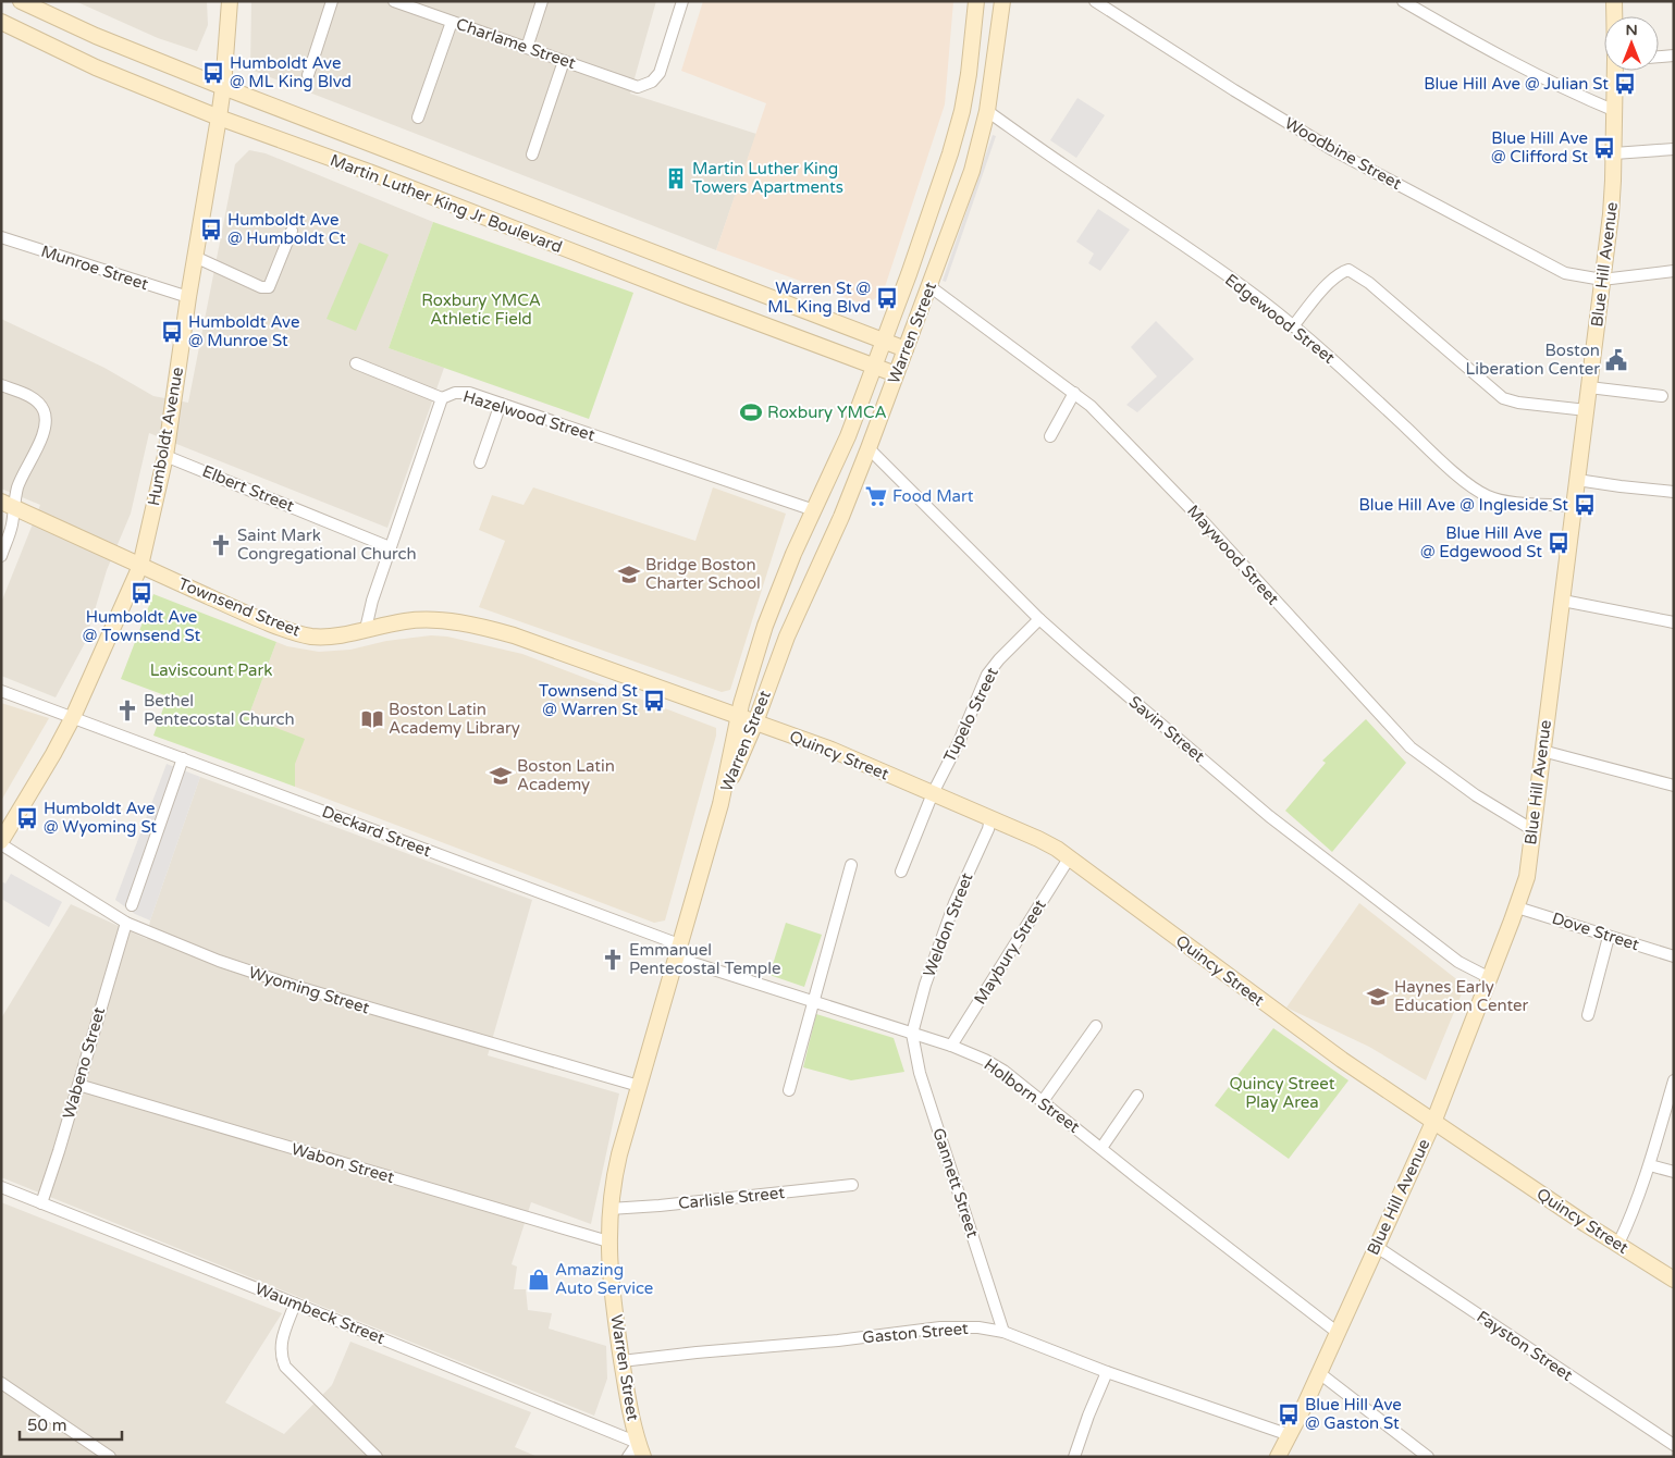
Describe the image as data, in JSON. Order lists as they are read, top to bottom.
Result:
{
  "streets": {
    "main road": [
      "Martin Luther King Jr Boulevard",
      "Blue Hill Avenue",
      "Warren Street",
      "Humboldt Avenue",
      "Townsend Street",
      "Quincy Street"
    ],
    "street": [
      "Charlame Street",
      "Woodbine Street",
      "Munroe Street",
      "Edgewood Street",
      "Hazelwood Street",
      "Elbert Street",
      "Maywood Street",
      "Tupelo Street",
      "Savin Street",
      "Deckard Street",
      "Weldon Street",
      "Dove Street",
      "Maybury Street",
      "Wyoming Street",
      "Wabeno Street",
      "Holborn Street",
      "Wabon Street",
      "Gannett Street",
      "Carlisle Street",
      "Waumbeck Street",
      "Gaston Street",
      "Fayston Street"
    ]
  },
  "crossings": [
    ["Woodbine Street", "Blue Hill Avenue"],
    ["Martin Luther King Jr Boulevard", "Warren Street"],
    ["Martin Luther King Jr Boulevard", "Humboldt Avenue"],
    ["Blue Hill Avenue", "Edgewood Street"],
    ["Blue Hill Avenue", "Maywood Street"],
    ["Blue Hill Avenue", "Savin Street"],
    ["Blue Hill Avenue", "Quincy Street"],
    ["Blue Hill Avenue", "Dove Street"],
    ["Blue Hill Avenue", "Holborn Street"],
    ["Blue Hill Avenue", "Gaston Street"],
    ["Blue Hill Avenue", "Fayston Street"],
    ["Munroe Street", "Humboldt Avenue"],
    ["Edgewood Street", "Warren Street"],
    ["Warren Street", "Hazelwood Street"],
    ["Warren Street", "Maywood Street"],
    ["Warren Street", "Townsend Street"],
    ["Warren Street", "Savin Street"],
    ["Warren Street", "Quincy Street"],
    ["Warren Street", "Deckard Street"],
    ["Warren Street", "Wyoming Street"],
    ["Warren Street", "Holborn Street"],
    ["Warren Street", "Wabon Street"],
    ["Warren Street", "Carlisle Street"],
    ["Warren Street", "Waumbeck Street"],
    ["Warren Street", "Gaston Street"],
    ["Hazelwood Street", "Elbert Street"],
    ["Hazelwood Street", "Townsend Street"],
    ["Humboldt Avenue", "Elbert Street"],
    ["Humboldt Avenue", "Townsend Street"],
    ["Humboldt Avenue", "Deckard Street"],
    ["Humboldt Avenue", "Wyoming Street"],
    ["Townsend Street", "Quincy Street"],
    ["Tupelo Street", "Savin Street"],
    ["Tupelo Street", "Quincy Street"],
    ["Quincy Street", "Weldon Street"],
    ["Quincy Street", "Maybury Street"],
    ["Deckard Street", "Holborn Street"],
    ["Weldon Street", "Holborn Street"],
    ["Weldon Street", "Gannett Street"],
    ["Maybury Street", "Holborn Street"],
    ["Wyoming Street", "Wabeno Street"],
    ["Wabeno Street", "Wabon Street"],
    ["Wabeno Street", "Waumbeck Street"],
    ["Holborn Street", "Gannett Street"],
    ["Gannett Street", "Gaston Street"]
  ],
  "parks": ["Roxbury YMCA Athletic Field", "Laviscount Park", "Quincy Street Play Area"],
  "places": {
    "bus stop": [
      "Humboldt Ave @ ML King Blvd",
      "Blue Hill Ave @ Julian St",
      "Blue Hill Ave @ Clifford St",
      "Humboldt Ave @ Humboldt Ct",
      "Warren St @ ML King Blvd",
      "Humboldt Ave @ Munroe St",
      "Blue Hill Ave @ Ingleside St",
      "Blue Hill Ave @ Edgewood St",
      "Humboldt Ave @ Townsend St",
      "Townsend St @ Warren St",
      "Humboldt Ave @ Wyoming St",
      "Blue Hill Ave @ Gaston St"
    ],
    "building": ["Martin Luther King Towers Apartments"],
    "public building": ["Boston Liberation Center"],
    "sports": ["Roxbury YMCA"],
    "supermarket": ["Food Mart"],
    "church": ["Saint Mark Congregational Church", "Bethel Pentecostal Church", "Emmanuel Pentecostal Temple"],
    "school or university": ["Bridge Boston Charter School", "Boston Latin Academy", "Haynes Early Education Center"],
    "library": ["Boston Latin Academy Library"],
    "shop": ["Amazing Auto Service"]
  },
  "scale_bar": "50 m",
  "north": "top"
}
